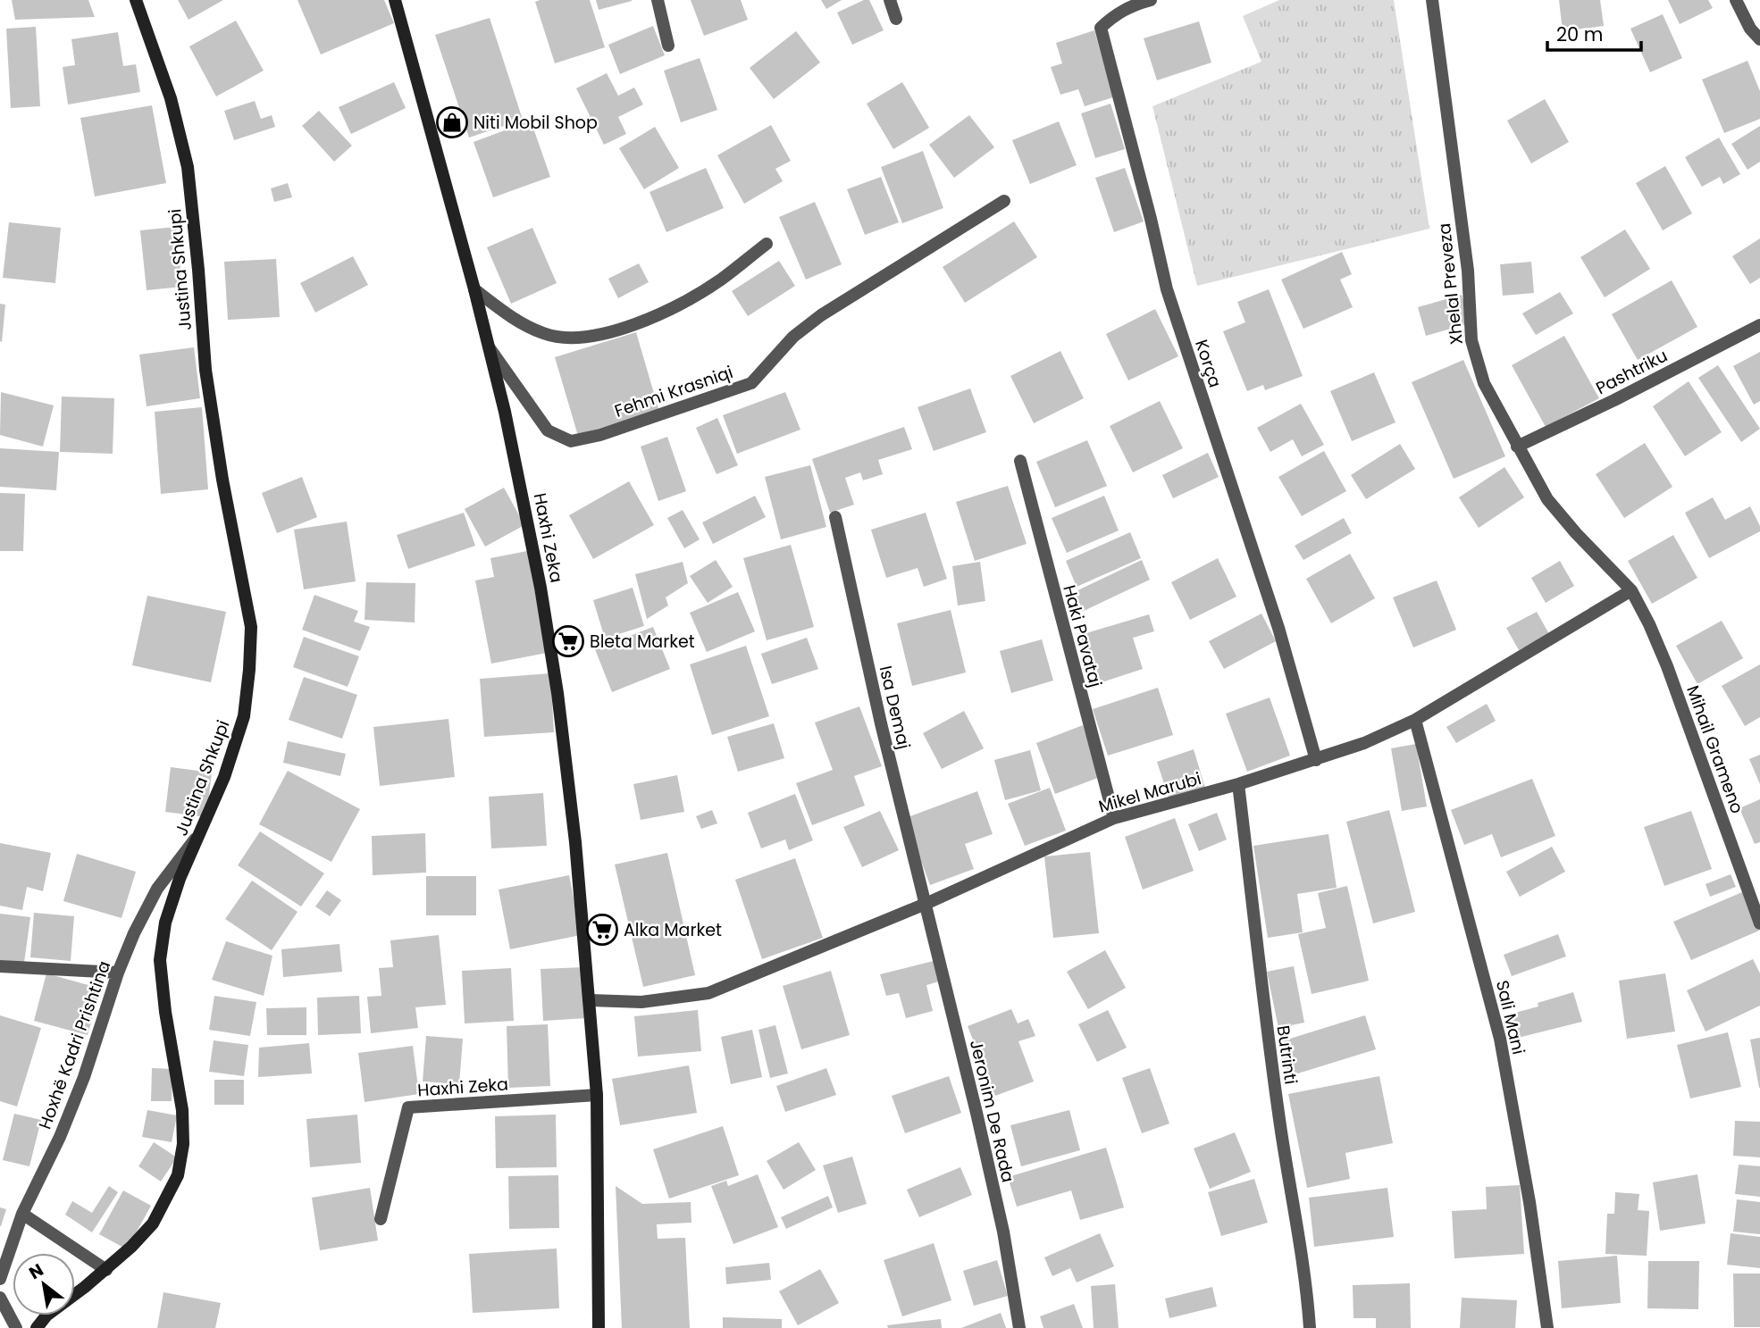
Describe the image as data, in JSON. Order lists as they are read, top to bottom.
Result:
{
  "streets": {
    "street": [
      "Justina Shkupi",
      "Xhelal Preveza",
      "Korça",
      "Pashtriku",
      "Fehmi Krasniqi",
      "Haxhi Zeka",
      "Haki Pavataj",
      "Isa Demaj",
      "Mihail Grameno",
      "Mikel Marubi",
      "Sali Mani",
      "Hoxhë Kadri Prishtina",
      "Butrinti",
      "Jeronim De Rada"
    ]
  },
  "crossings": [
    ["Justina Shkupi", "Hoxhë Kadri Prishtina"],
    ["Xhelal Preveza", "Pashtriku"],
    ["Xhelal Preveza", "Mihail Grameno"],
    ["Xhelal Preveza", "Mikel Marubi"],
    ["Korça", "Mikel Marubi"],
    ["Fehmi Krasniqi", "Haxhi Zeka"],
    ["Haxhi Zeka", "Mikel Marubi"],
    ["Haki Pavataj", "Mikel Marubi"],
    ["Isa Demaj", "Mikel Marubi"],
    ["Isa Demaj", "Jeronim De Rada"],
    ["Mihail Grameno", "Mikel Marubi"],
    ["Mikel Marubi", "Sali Mani"],
    ["Mikel Marubi", "Butrinti"],
    ["Mikel Marubi", "Jeronim De Rada"]
  ],
  "places": {
    "shop": ["Niti Mobil Shop"],
    "supermarket": ["Bleta Market", "Alka Market"]
  },
  "scale_bar": "20 m",
  "north": "top left"
}
